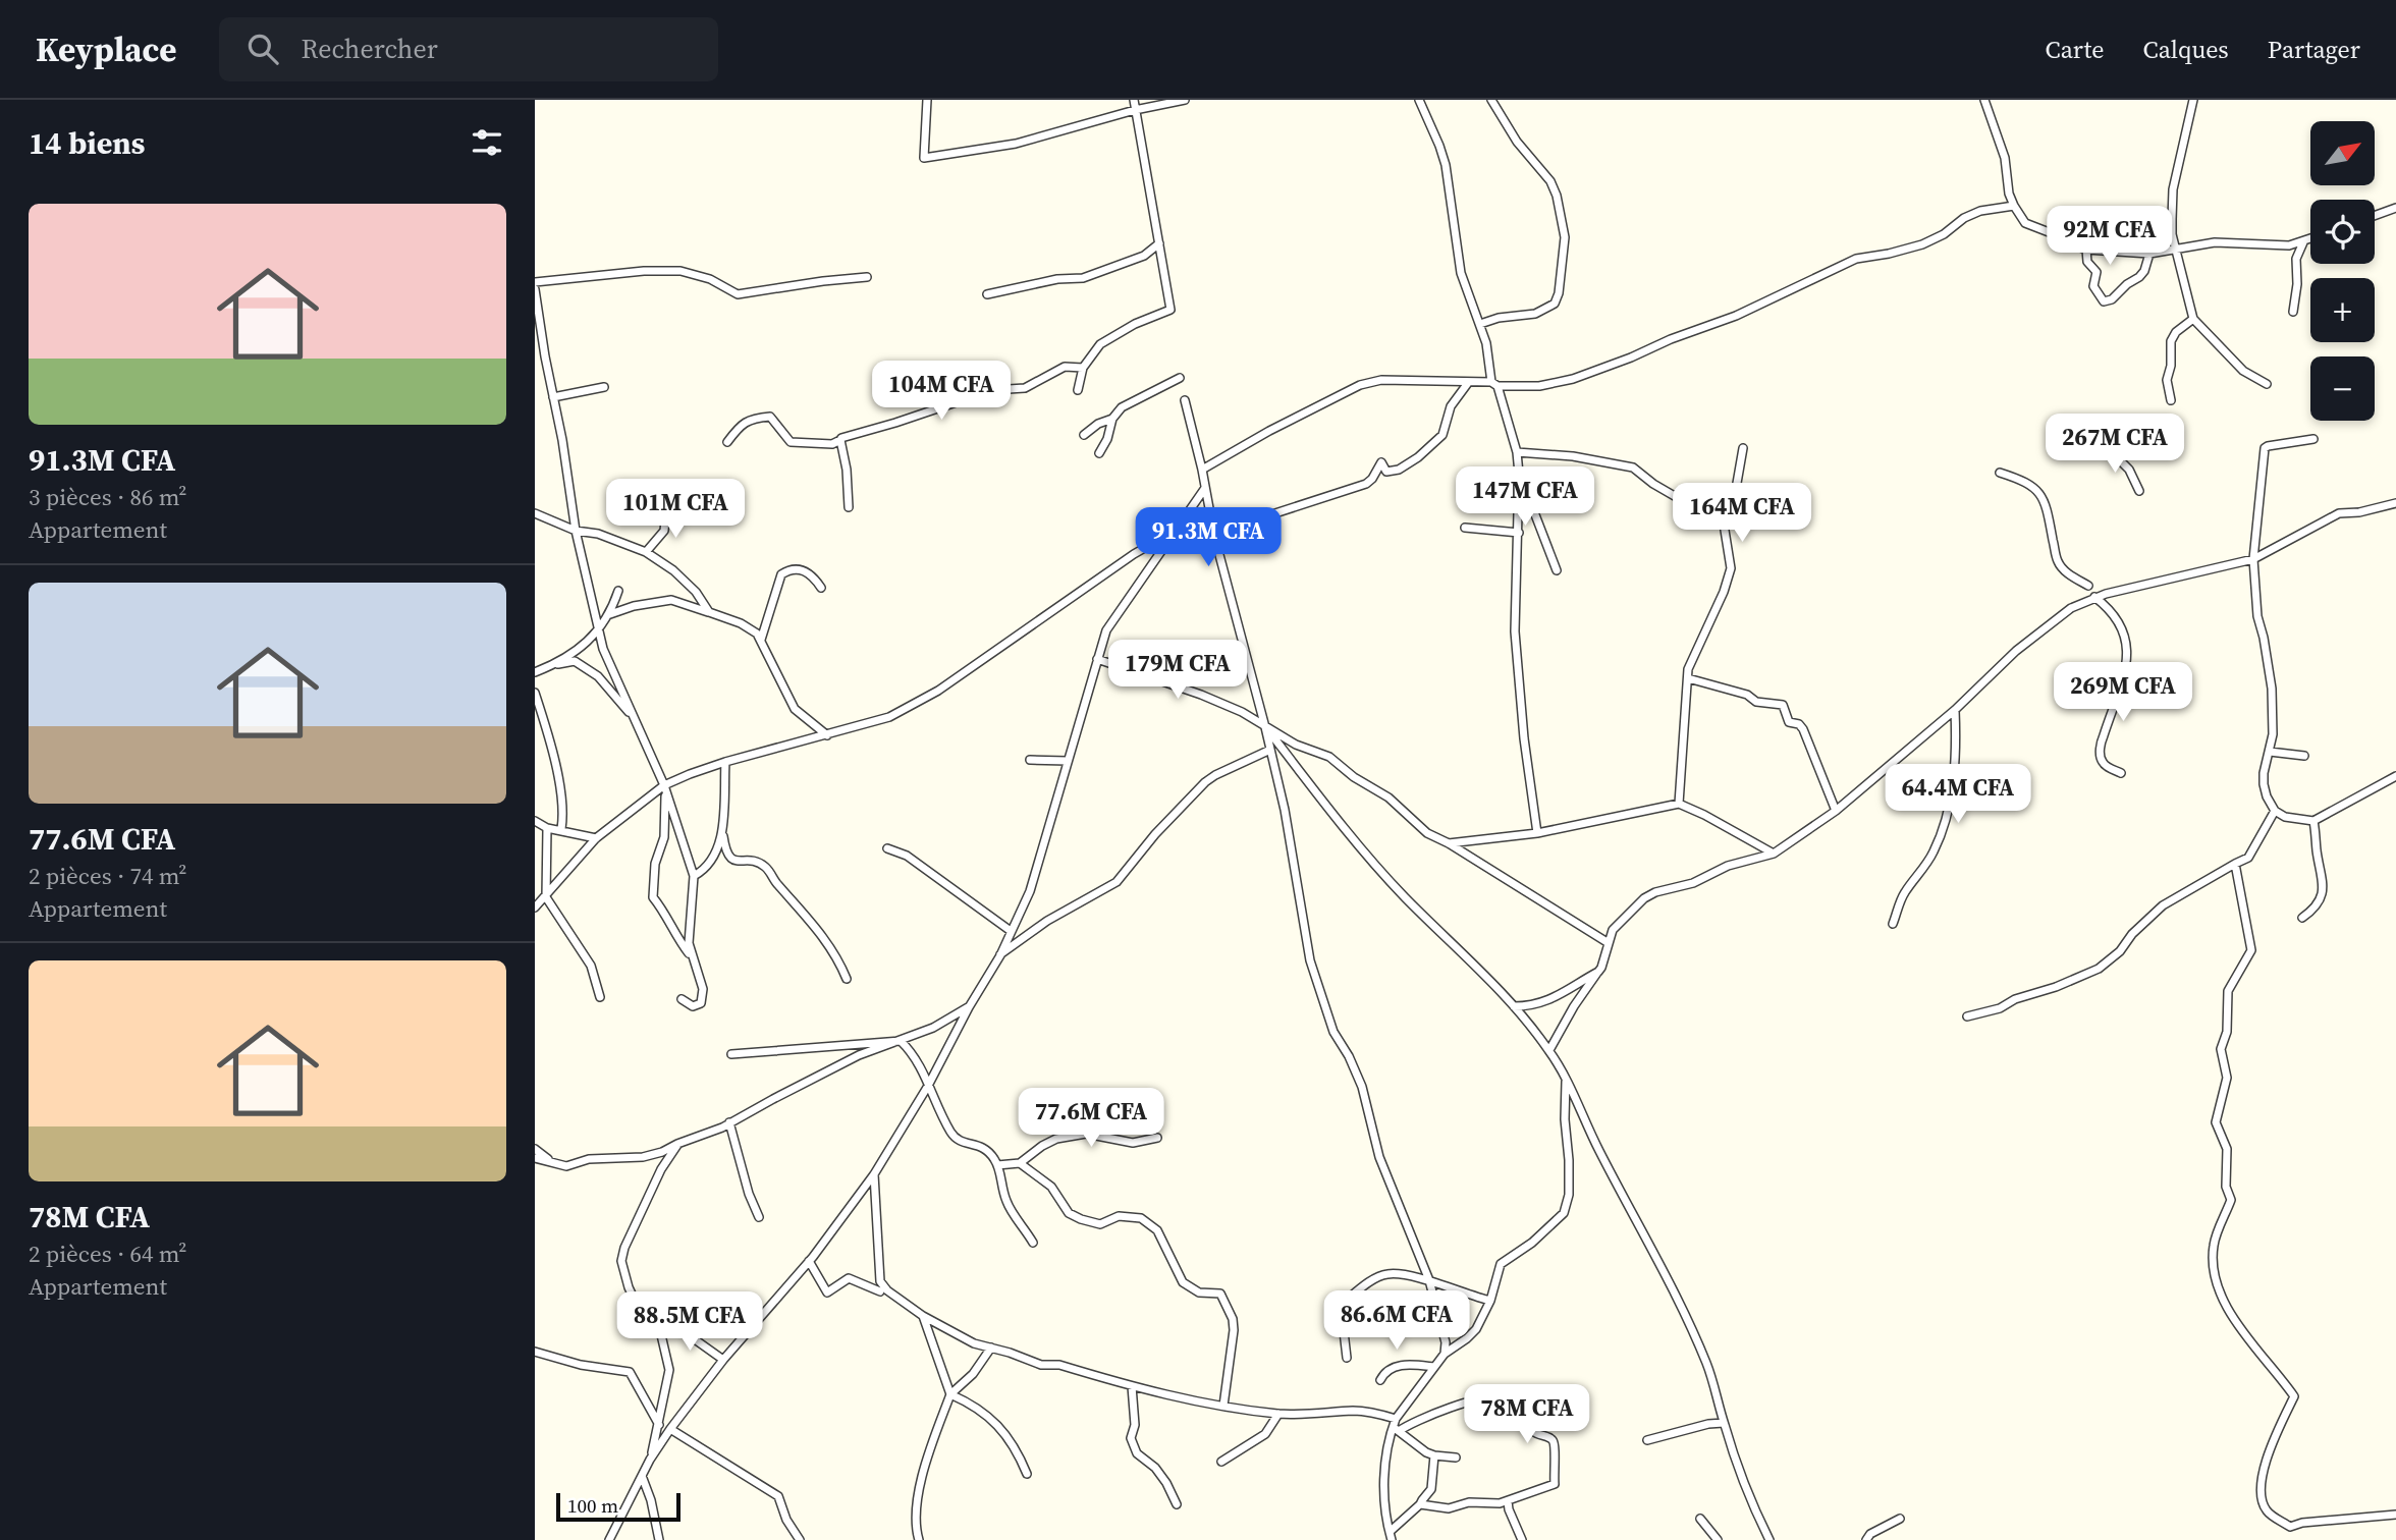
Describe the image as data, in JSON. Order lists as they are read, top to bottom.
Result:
{
  "scale_bar": "100 m",
  "north": "top right",
  "page": {
    "header": "Keyplace",
    "search": "Rechercher",
    "nav": ["Carte", "Calques", "Partager"],
    "heading": "14 biens",
    "map_buttons": ["+", "−"],
    "list": [
      {
        "name": "91.3M CFA",
        "note": "3 pièces · 86 m² · Appartement"
      },
      {
        "name": "77.6M CFA",
        "note": "2 pièces · 74 m² · Appartement"
      },
      {
        "name": "78M CFA",
        "note": "2 pièces · 64 m² · Appartement"
      }
    ],
    "price": [
      "92M CFA",
      "104M CFA",
      "267M CFA",
      "147M CFA",
      "101M CFA",
      "164M CFA",
      "91.3M CFA",
      "179M CFA",
      "269M CFA",
      "64.4M CFA",
      "77.6M CFA",
      "86.6M CFA",
      "88.5M CFA",
      "78M CFA"
    ],
    "scale": "100 m"
  }
}
